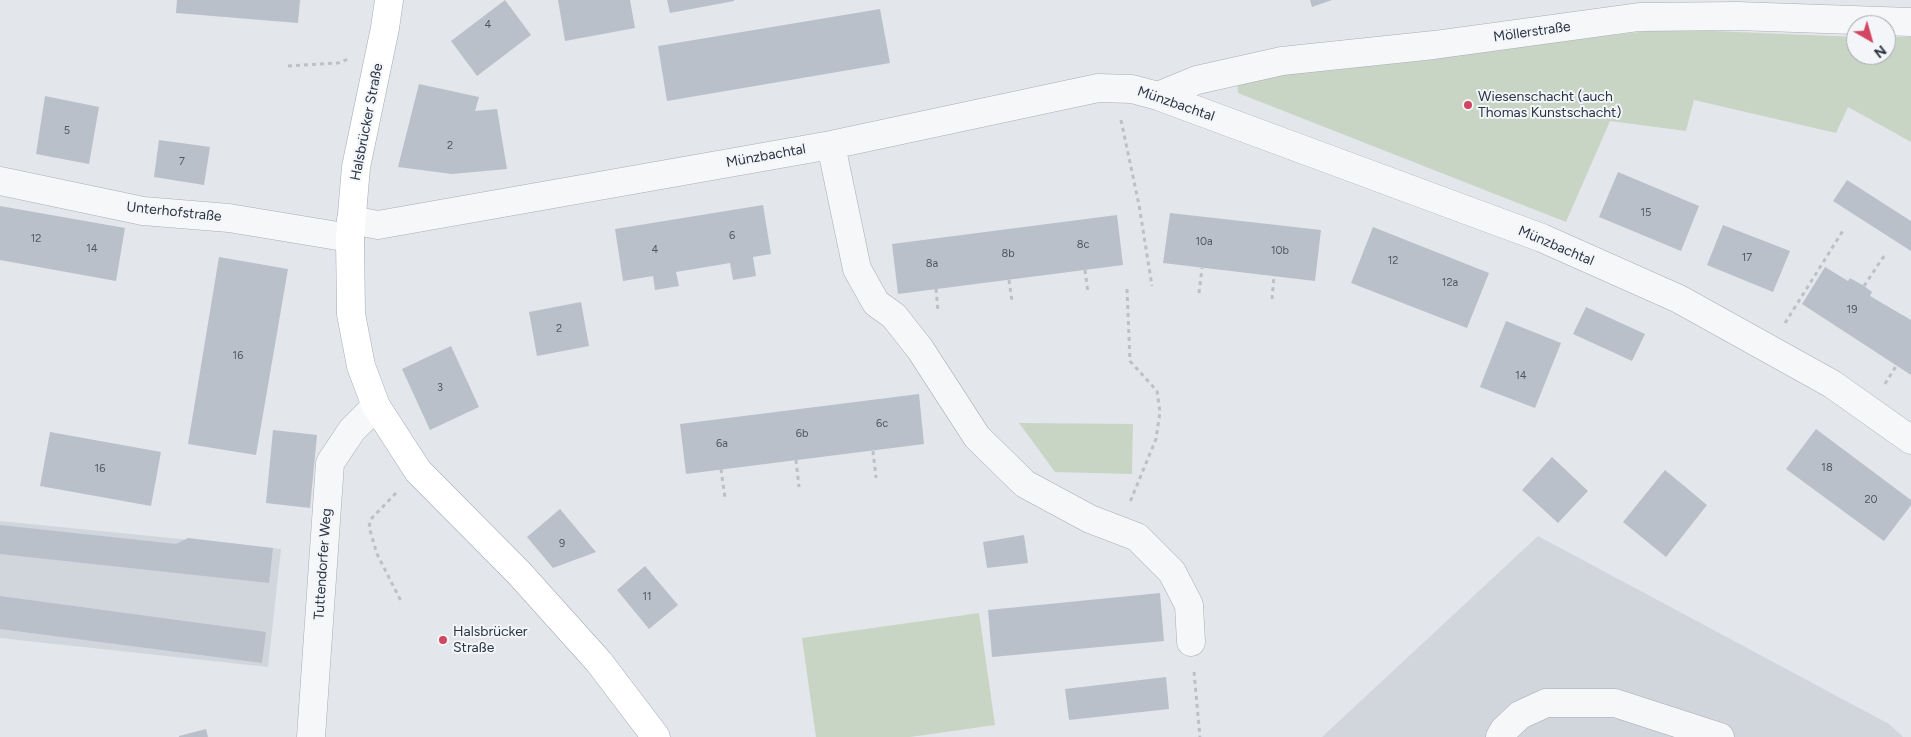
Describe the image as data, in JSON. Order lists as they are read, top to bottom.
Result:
{
  "streets": {
    "main road": ["Halsbrücker Straße"],
    "street": [
      "Möllerstraße",
      "Münzbachtal",
      "Unterhofstraße",
      "Tuttendorfer Weg"
    ]
  },
  "crossings": [
    ["Möllerstraße", "Münzbachtal"],
    ["Münzbachtal", "Halsbrücker Straße"],
    ["Münzbachtal", "Unterhofstraße"],
    ["Halsbrücker Straße", "Unterhofstraße"],
    ["Halsbrücker Straße", "Tuttendorfer Weg"]
  ],
  "places": ["Wiesenschacht (auch Thomas Kunstschacht)", "Halsbrücker Straße"],
  "house_numbers": [
    "4",
    "5",
    "2",
    "7",
    "15",
    "6",
    "12",
    "10a",
    "8c",
    "14",
    "4",
    "10b",
    "8b",
    "17",
    "12",
    "8a",
    "12a",
    "19",
    "2",
    "16",
    "14",
    "3",
    "6c",
    "6b",
    "6a",
    "18",
    "16",
    "20",
    "9",
    "11"
  ],
  "north": "bottom right"
}
